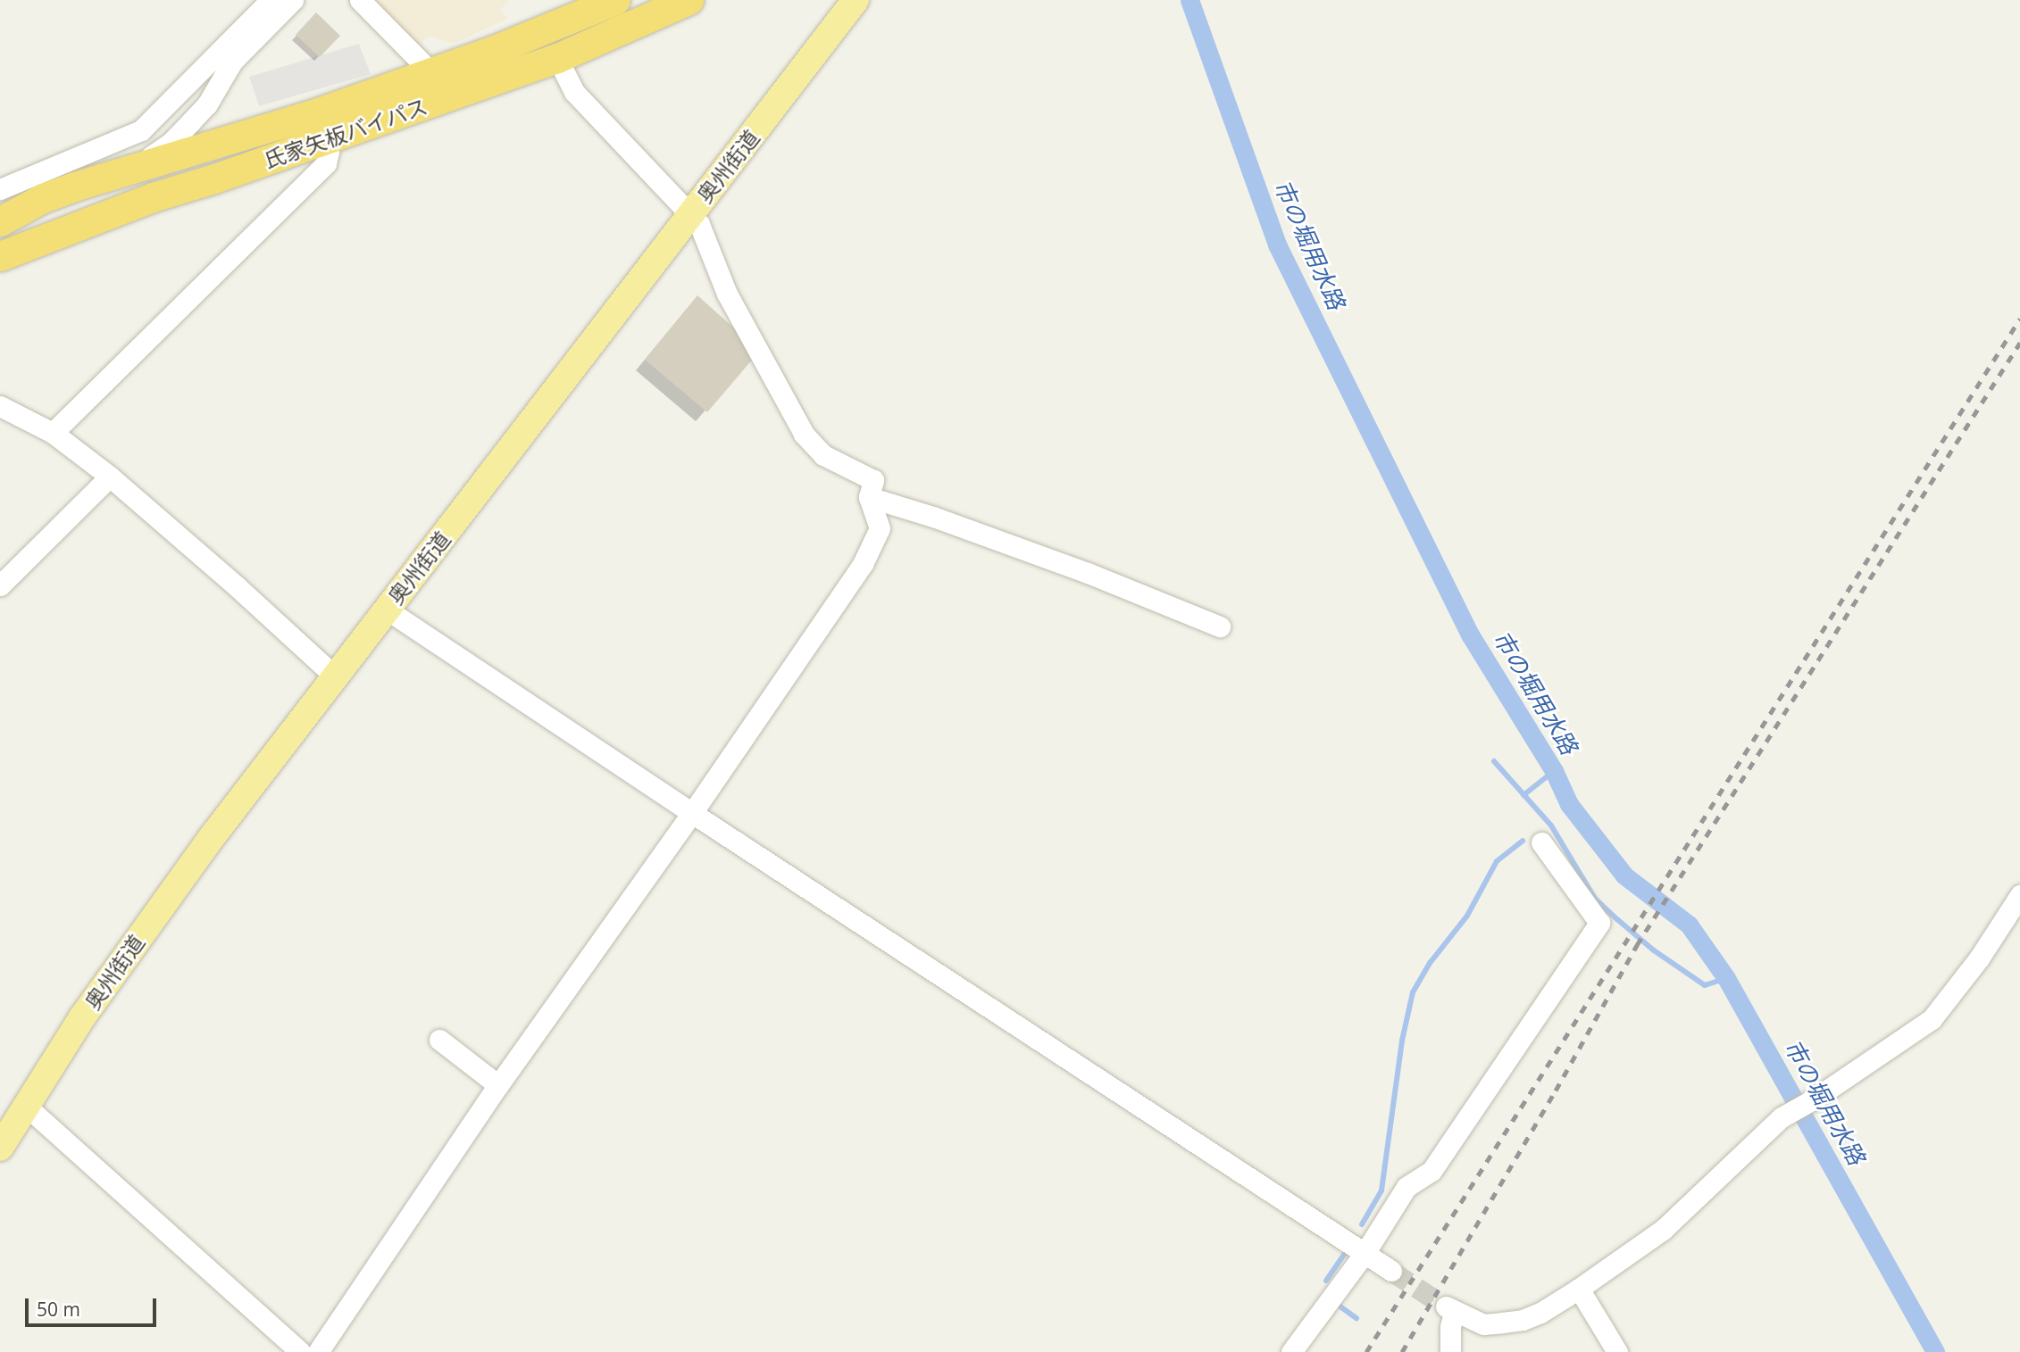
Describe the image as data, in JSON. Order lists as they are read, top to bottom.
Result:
{
  "streets": {
    "highway": ["氏家矢板バイパス"],
    "main road": ["奥州街道"]
  },
  "water": ["市の堀用水路"],
  "scale_bar": "50 m"
}
